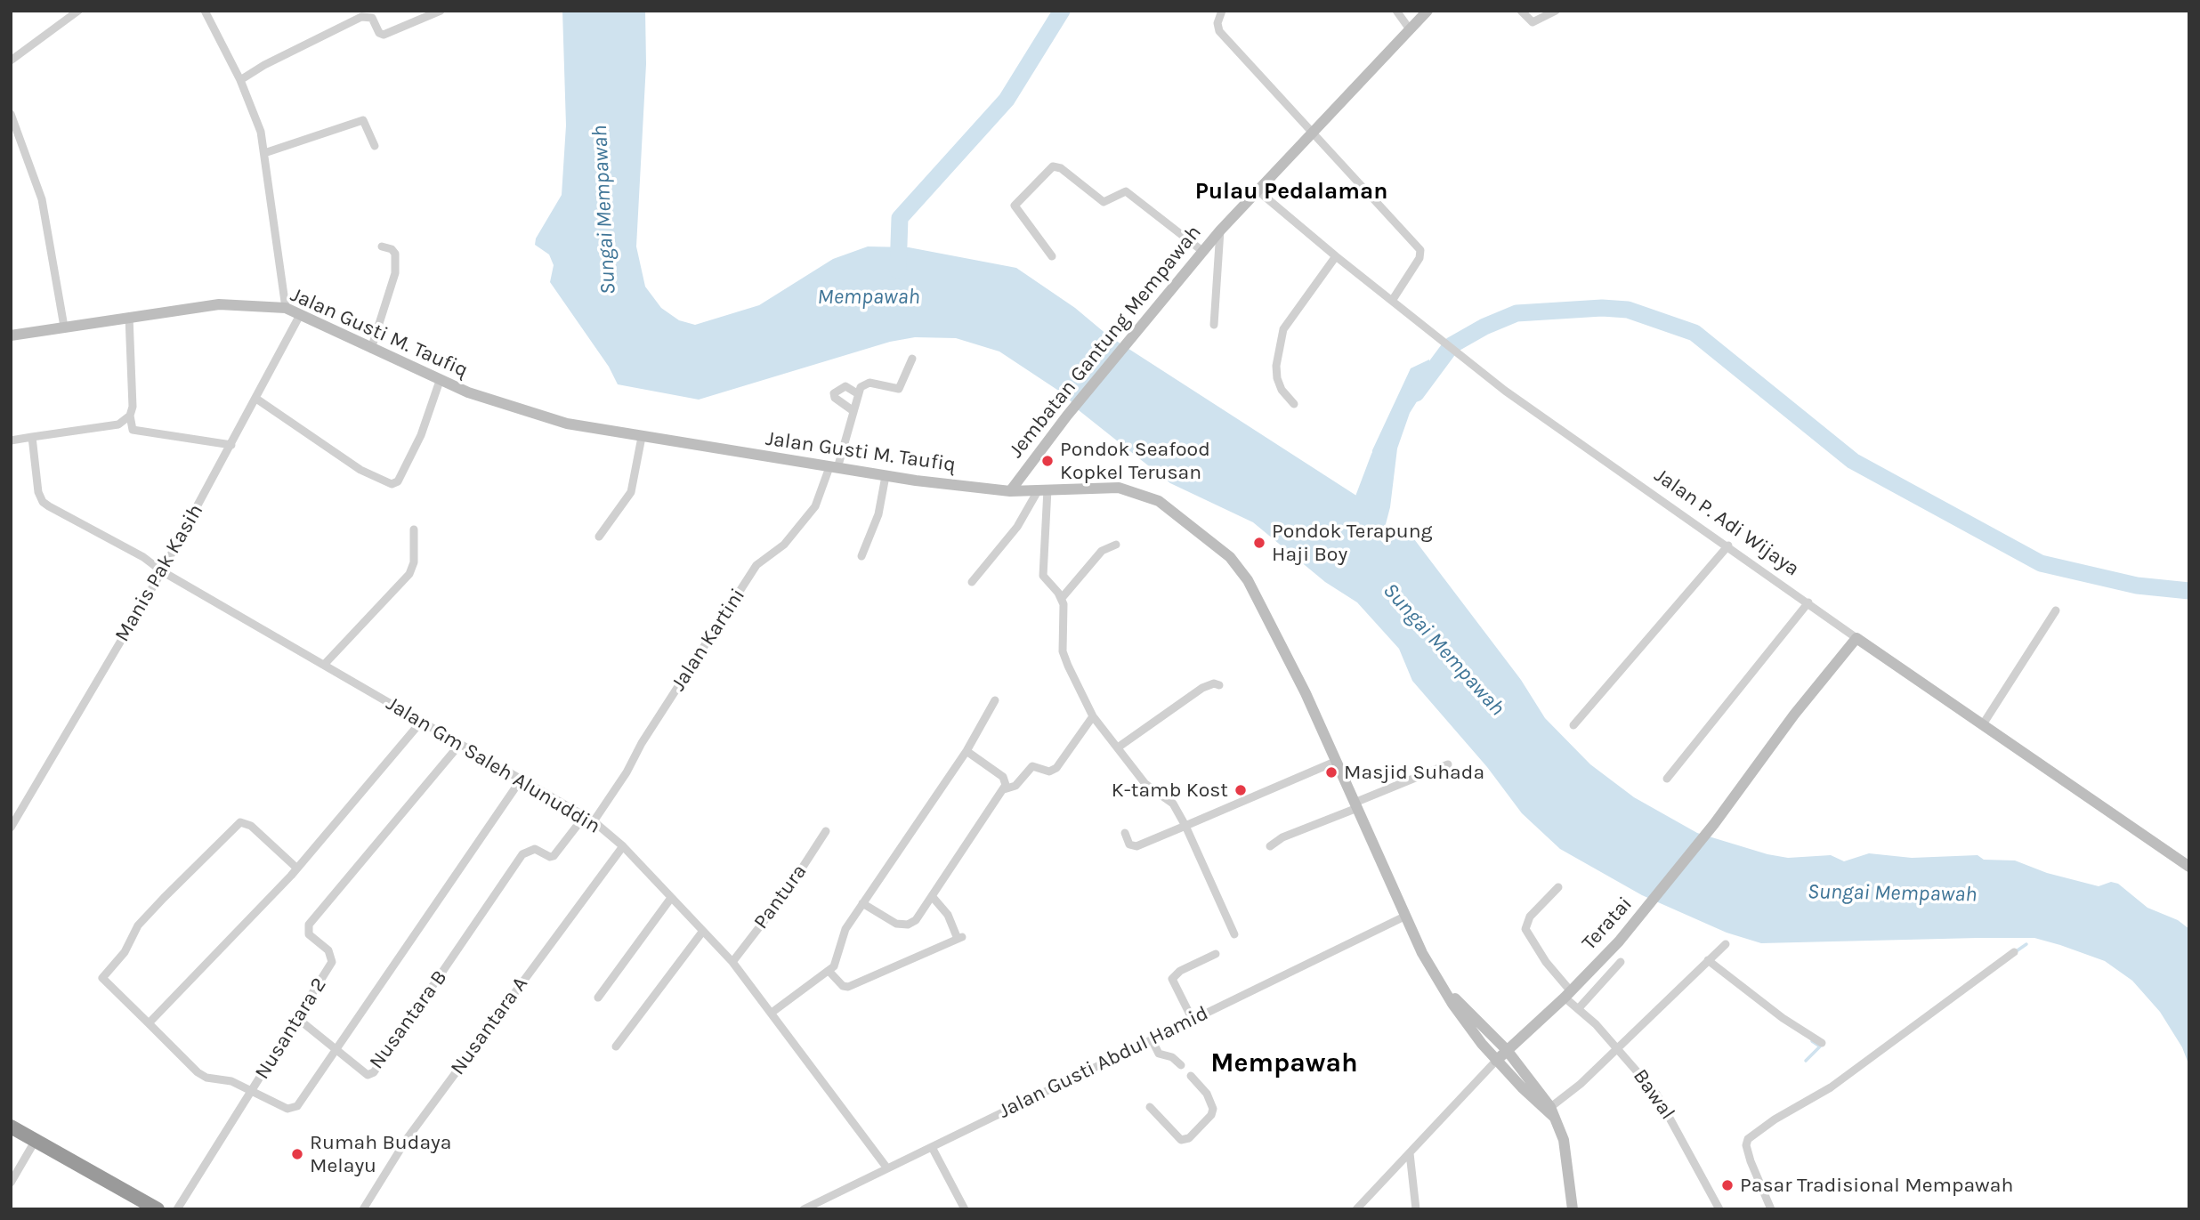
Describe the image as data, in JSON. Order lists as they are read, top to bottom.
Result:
{
  "streets": {
    "main road": [
      "Jalan Gusti M. Taufiq",
      "Jembatan Gantung Mempawah",
      "Jalan P. Adi Wijaya",
      "Teratai"
    ],
    "street": [
      "Manis Pak Kasih",
      "Jalan Kartini",
      "Jalan Gm Saleh Alunuddin",
      "Pantura",
      "Nusantara B",
      "Nusantara A",
      "Nusantara 2",
      "Jalan Gusti Abdul Hamid",
      "Bawal"
    ]
  },
  "crossings": [
    ["Jalan Gusti M. Taufiq", "Jembatan Gantung Mempawah"],
    ["Jalan Gusti M. Taufiq", "Manis Pak Kasih"],
    ["Jalan Gusti M. Taufiq", "Jalan Kartini"],
    ["Jalan Gusti M. Taufiq", "Teratai"],
    ["Jalan Gusti M. Taufiq", "Jalan Gusti Abdul Hamid"],
    ["Jembatan Gantung Mempawah", "Jalan P. Adi Wijaya"],
    ["Jalan P. Adi Wijaya", "Teratai"],
    ["Manis Pak Kasih", "Jalan Gm Saleh Alunuddin"],
    ["Jalan Kartini", "Jalan Gm Saleh Alunuddin"],
    ["Jalan Gm Saleh Alunuddin", "Pantura"],
    ["Jalan Gm Saleh Alunuddin", "Nusantara B"],
    ["Jalan Gm Saleh Alunuddin", "Nusantara A"],
    ["Jalan Gm Saleh Alunuddin", "Nusantara 2"],
    ["Jalan Gm Saleh Alunuddin", "Jalan Gusti Abdul Hamid"],
    ["Teratai", "Bawal"]
  ],
  "districts": ["Pulau Pedalaman", "Mempawah"],
  "water": ["Sungai Mempawah", "Mempawah"],
  "places": [
    "Pondok Seafood Kopkel Terusan",
    "Pondok Terapung Haji Boy",
    "Masjid Suhada",
    "K-tamb Kost",
    "Rumah Budaya Melayu",
    "Pasar Tradisional Mempawah"
  ]
}
